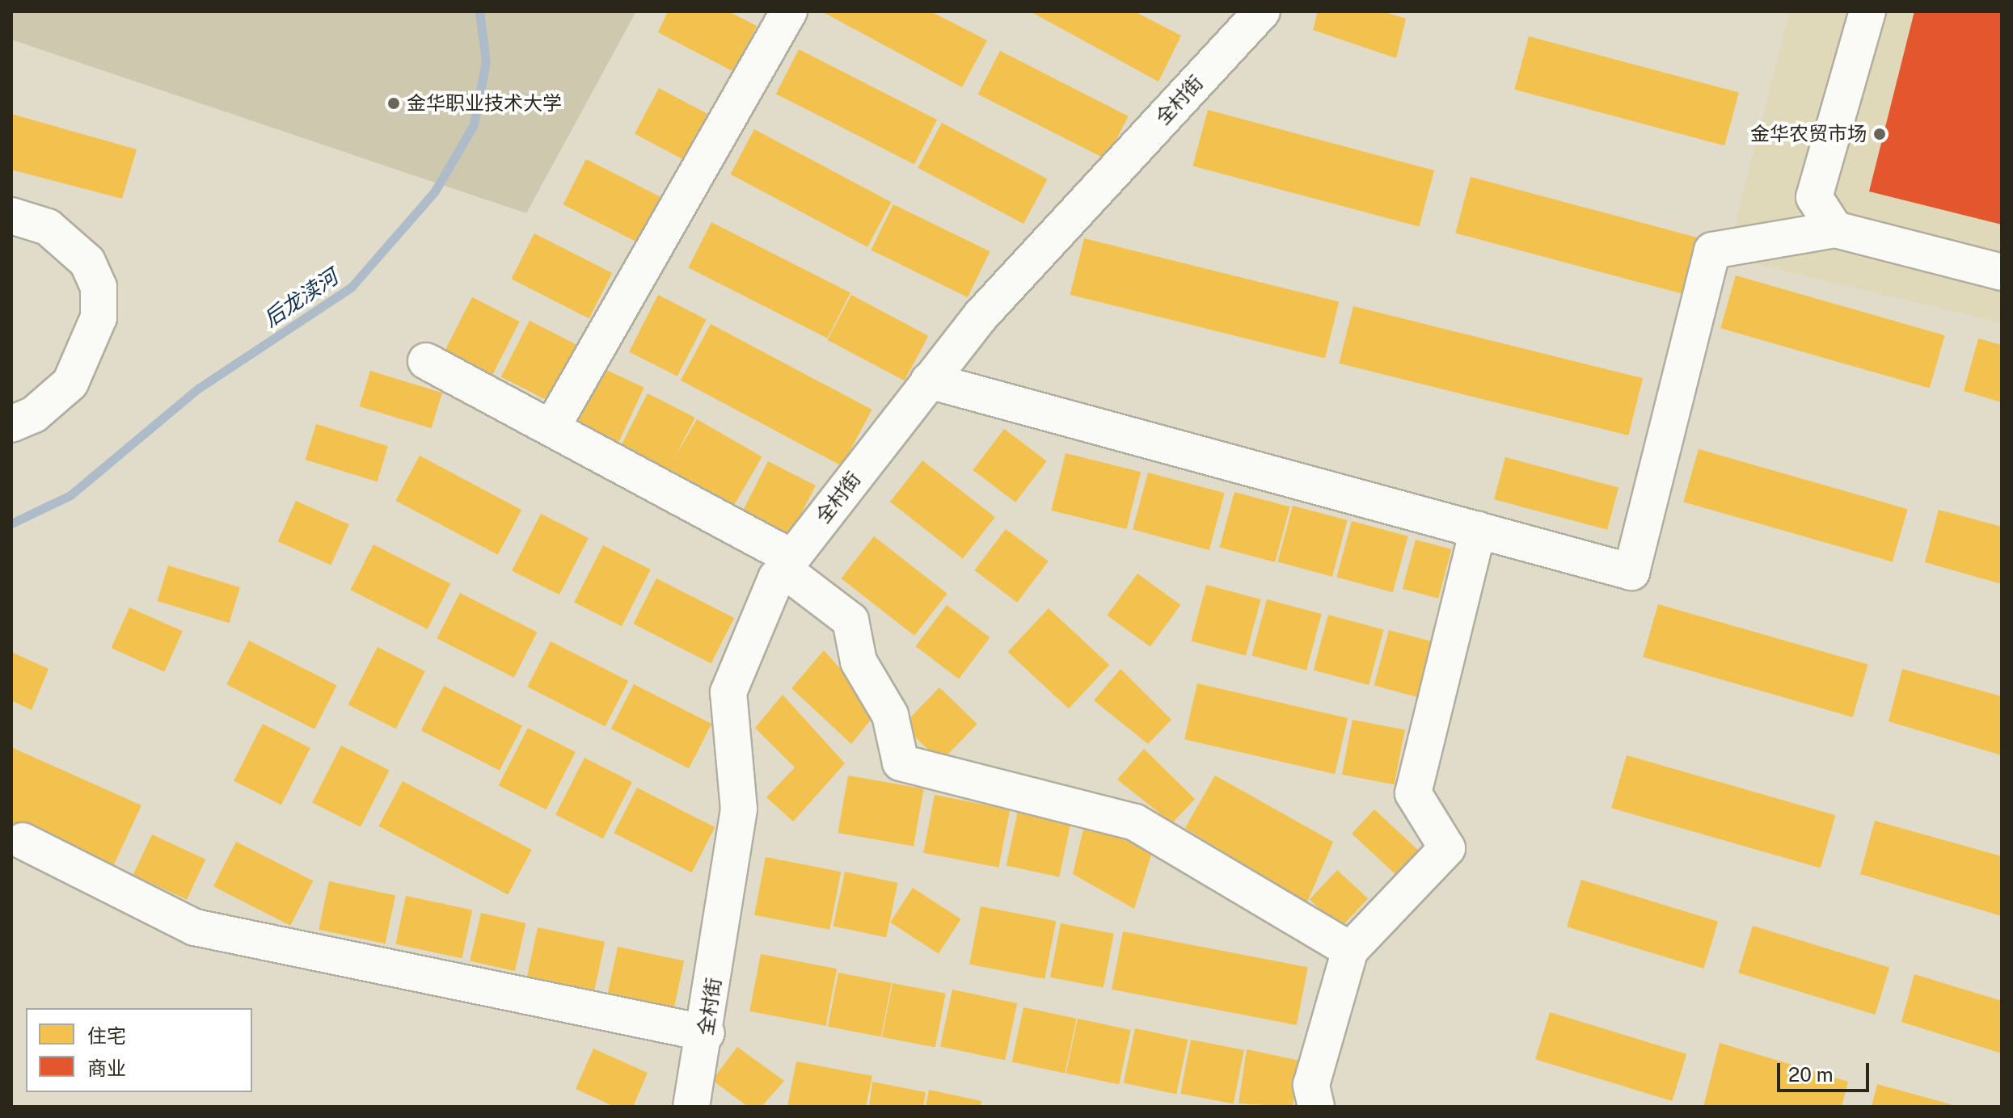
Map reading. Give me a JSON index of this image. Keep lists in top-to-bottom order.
{
  "streets": {
    "street": ["全村街"]
  },
  "water": ["后龙渎河"],
  "places": ["金华职业技术大学", "金华农贸市场"],
  "legend": ["住宅", "商业"],
  "scale_bar": "20 m"
}
